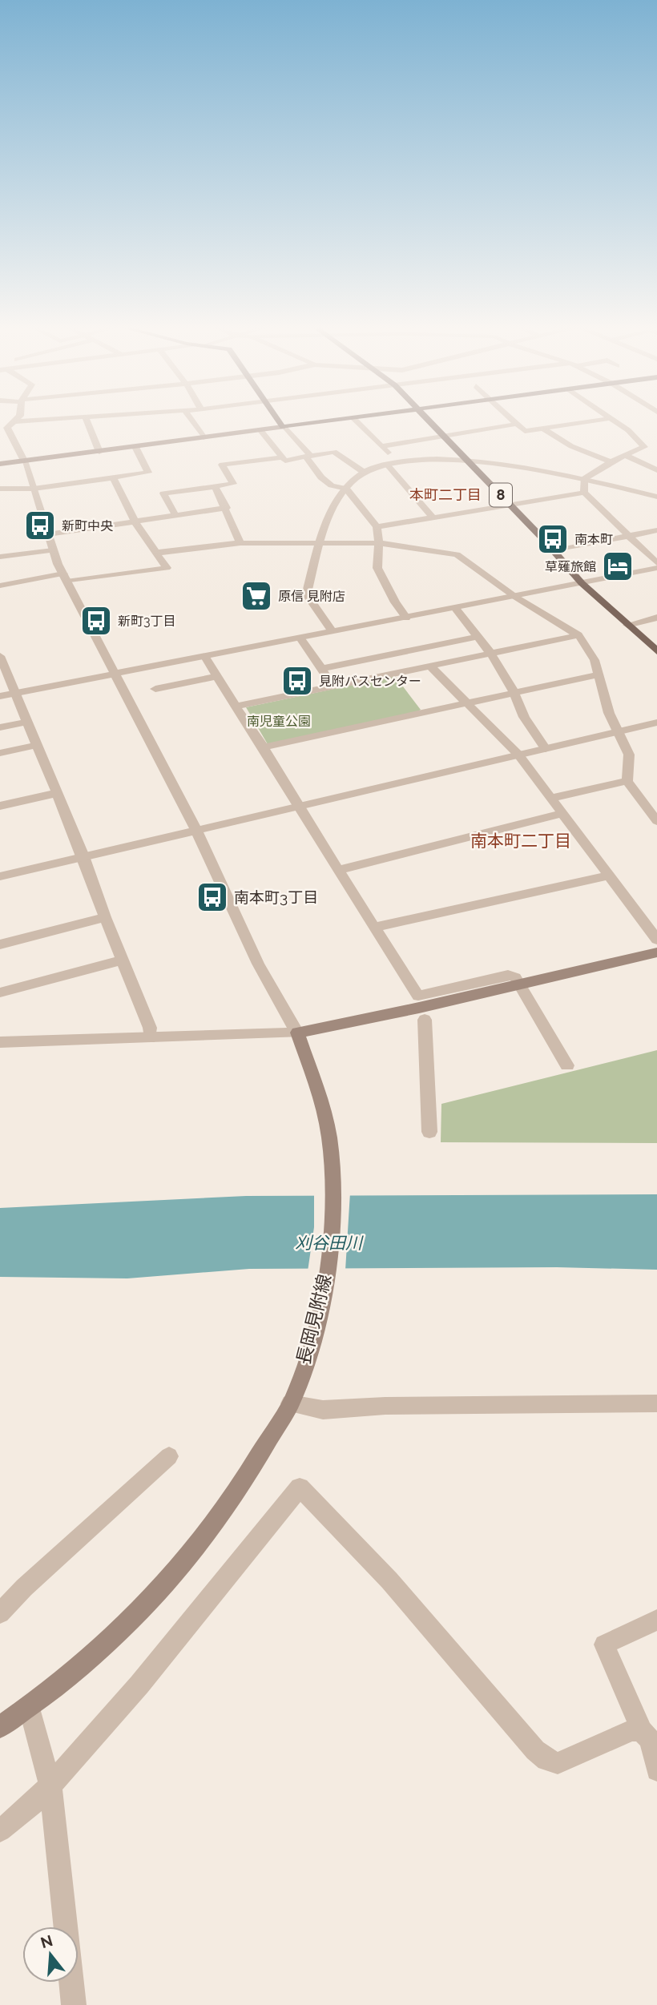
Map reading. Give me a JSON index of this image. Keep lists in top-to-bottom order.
{
  "streets": {
    "main road": ["8", "長岡見附線"]
  },
  "districts": ["本町二丁目", "南本町二丁目"],
  "water": ["刈谷田川"],
  "parks": ["南児童公園"],
  "places": {
    "bus stop": [
      "新町中央",
      "南本町",
      "新町3丁目",
      "見附バスセンター",
      "南本町3丁目"
    ],
    "hotel": ["草薙旅館"],
    "supermarket": ["原信 見附店"]
  },
  "north": "top"
}
